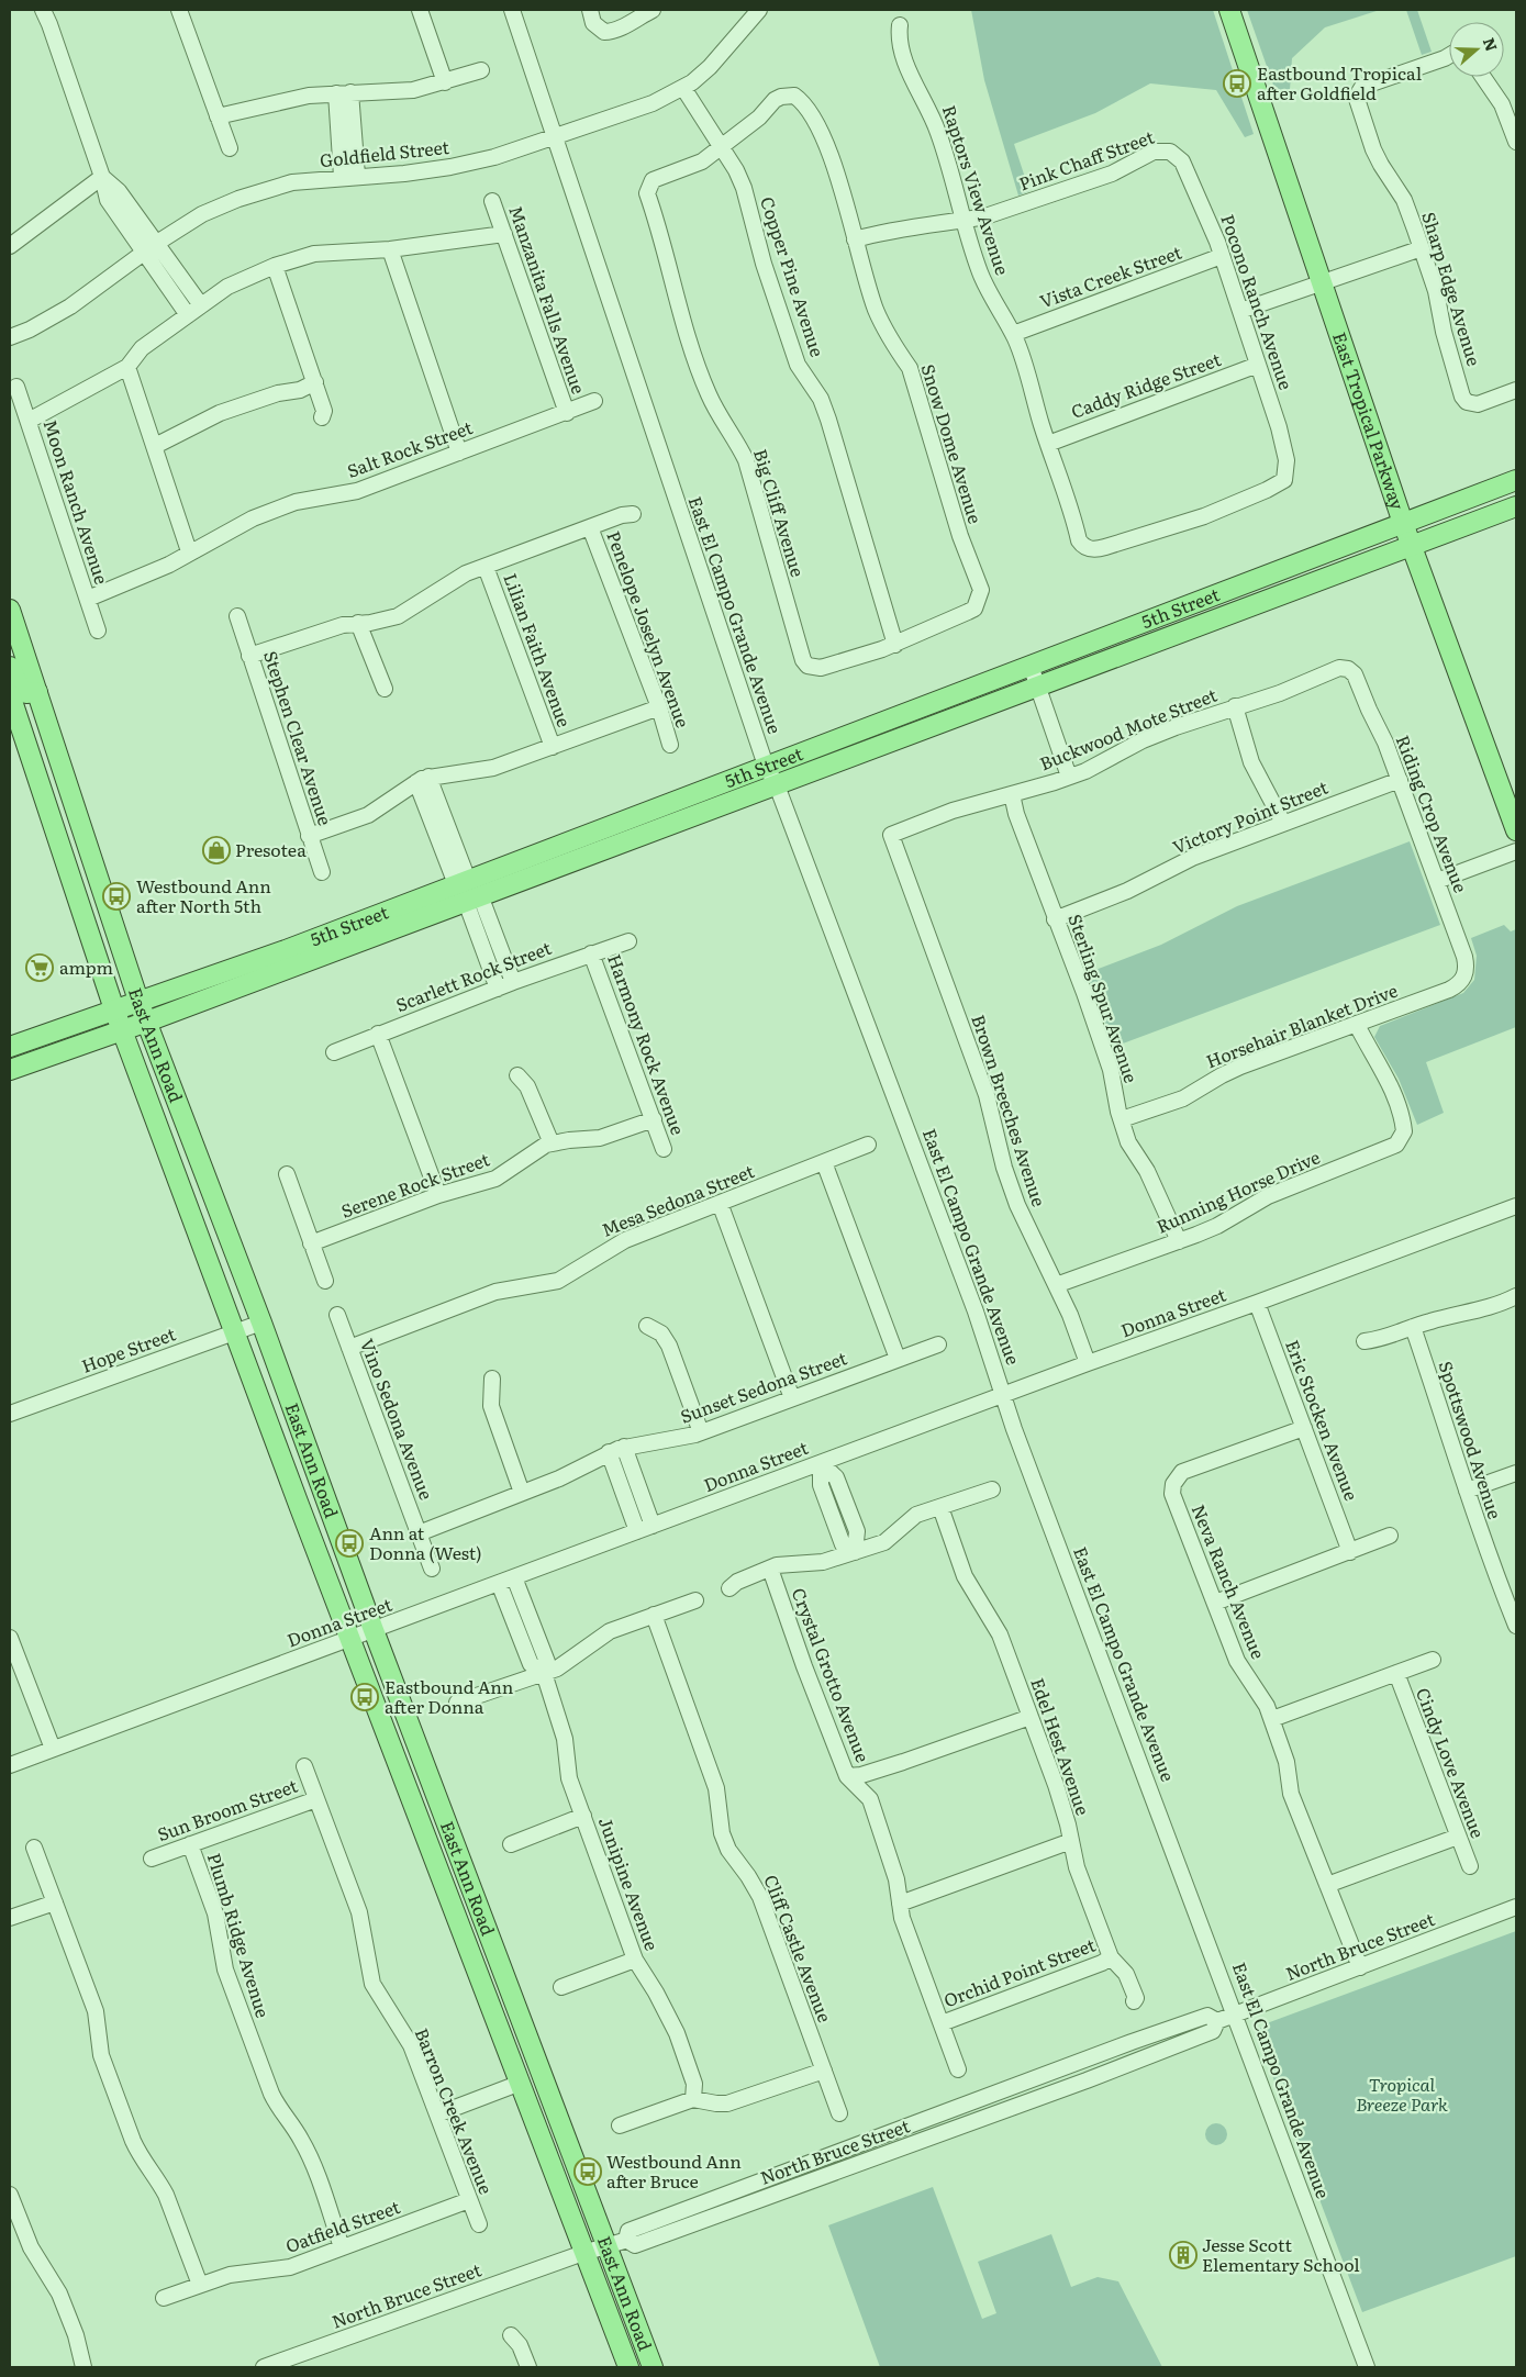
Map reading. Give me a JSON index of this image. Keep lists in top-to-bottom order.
{
  "streets": {
    "main road": ["East Tropical Parkway", "5th Street", "East Ann Road"],
    "street": [
      "Goldfield Street",
      "Pink Chaff Street",
      "Raptors View Avenue",
      "Copper Pine Avenue",
      "Vista Creek Street",
      "Sharp Edge Avenue",
      "Manzanita Falls Avenue",
      "Pocono Ranch Avenue",
      "Caddy Ridge Street",
      "Snow Dome Avenue",
      "Salt Rock Street",
      "Moon Ranch Avenue",
      "Big Cliff Avenue",
      "East El Campo Grande Avenue",
      "Penelope Joselyn Avenue",
      "Lilian Faith Avenue",
      "Buckwood Mote Street",
      "Stephen Clear Avenue",
      "Riding Crop Avenue",
      "Victory Point Street",
      "Scarlett Rock Street",
      "Sterling Spur Avenue",
      "Horsehair Blanket Drive",
      "Harmony Rock Avenue",
      "Brown Breeches Avenue",
      "Serene Rock Street",
      "Running Horse Drive",
      "Mesa Sedona Street",
      "Donna Street",
      "Hope Street",
      "Sunset Sedona Street",
      "Vino Sedona Avenue",
      "Eric Stocken Avenue",
      "Spottswood Avenue",
      "Neva Ranch Avenue",
      "Crystal Grotto Avenue",
      "Edel Hest Avenue",
      "Cindy Love Avenue",
      "Sun Broom Street",
      "Junipine Avenue",
      "Plumb Ridge Avenue",
      "North Bruce Street",
      "Cliff Castle Avenue",
      "Orchid Point Street",
      "Barron Creek Avenue",
      "Oatfield Street"
    ]
  },
  "crossings": [
    ["Goldfield Street", "Copper Pine Avenue"],
    ["Goldfield Street", "East El Campo Grande Avenue"],
    ["Pink Chaff Street", "Raptors View Avenue"],
    ["Pink Chaff Street", "Pocono Ranch Avenue"],
    ["Pink Chaff Street", "Snow Dome Avenue"],
    ["Raptors View Avenue", "Vista Creek Street"],
    ["Raptors View Avenue", "Pocono Ranch Avenue"],
    ["Raptors View Avenue", "Caddy Ridge Street"],
    ["Copper Pine Avenue", "Snow Dome Avenue"],
    ["Copper Pine Avenue", "Big Cliff Avenue"],
    ["Vista Creek Street", "Pocono Ranch Avenue"],
    ["Manzanita Falls Avenue", "Salt Rock Street"],
    ["Pocono Ranch Avenue", "Caddy Ridge Street"],
    ["East Tropical Parkway", "5th Street"],
    ["Snow Dome Avenue", "Big Cliff Avenue"],
    ["Salt Rock Street", "Moon Ranch Avenue"],
    ["5th Street", "East El Campo Grande Avenue"],
    ["5th Street", "East Ann Road"],
    ["East El Campo Grande Avenue", "Donna Street"],
    ["East El Campo Grande Avenue", "North Bruce Street"],
    ["Buckwood Mote Street", "Riding Crop Avenue"],
    ["Buckwood Mote Street", "Sterling Spur Avenue"],
    ["Buckwood Mote Street", "Brown Breeches Avenue"],
    ["Riding Crop Avenue", "Victory Point Street"],
    ["Riding Crop Avenue", "Horsehair Blanket Drive"],
    ["Victory Point Street", "Sterling Spur Avenue"],
    ["Scarlett Rock Street", "Harmony Rock Avenue"],
    ["Sterling Spur Avenue", "Horsehair Blanket Drive"],
    ["Sterling Spur Avenue", "Running Horse Drive"],
    ["Horsehair Blanket Drive", "Running Horse Drive"],
    ["East Ann Road", "Donna Street"],
    ["East Ann Road", "Hope Street"],
    ["East Ann Road", "North Bruce Street"],
    ["Harmony Rock Avenue", "Serene Rock Street"],
    ["Brown Breeches Avenue", "Running Horse Drive"],
    ["Brown Breeches Avenue", "Donna Street"],
    ["Mesa Sedona Street", "Vino Sedona Avenue"],
    ["Donna Street", "Eric Stocken Avenue"],
    ["Donna Street", "Junipine Avenue"],
    ["Sunset Sedona Street", "Vino Sedona Avenue"],
    ["Eric Stocken Avenue", "Neva Ranch Avenue"],
    ["Neva Ranch Avenue", "North Bruce Street"],
    ["Crystal Grotto Avenue", "Orchid Point Street"],
    ["Edel Hest Avenue", "Orchid Point Street"],
    ["Sun Broom Street", "Plumb Ridge Avenue"],
    ["Sun Broom Street", "Barron Creek Avenue"],
    ["Plumb Ridge Avenue", "Oatfield Street"],
    ["Barron Creek Avenue", "Oatfield Street"]
  ],
  "parks": ["Tropical Breeze Park"],
  "places": {
    "bus stop": [
      "Eastbound Tropical after Goldfield",
      "Westbound Ann after North 5th",
      "Ann at Donna (West)",
      "Eastbound Ann after Donna",
      "Westbound Ann after Bruce"
    ],
    "shop": ["Presotea"],
    "supermarket": ["ampm"],
    "building": ["Jesse Scott Elementary School"]
  },
  "north": "right"
}
